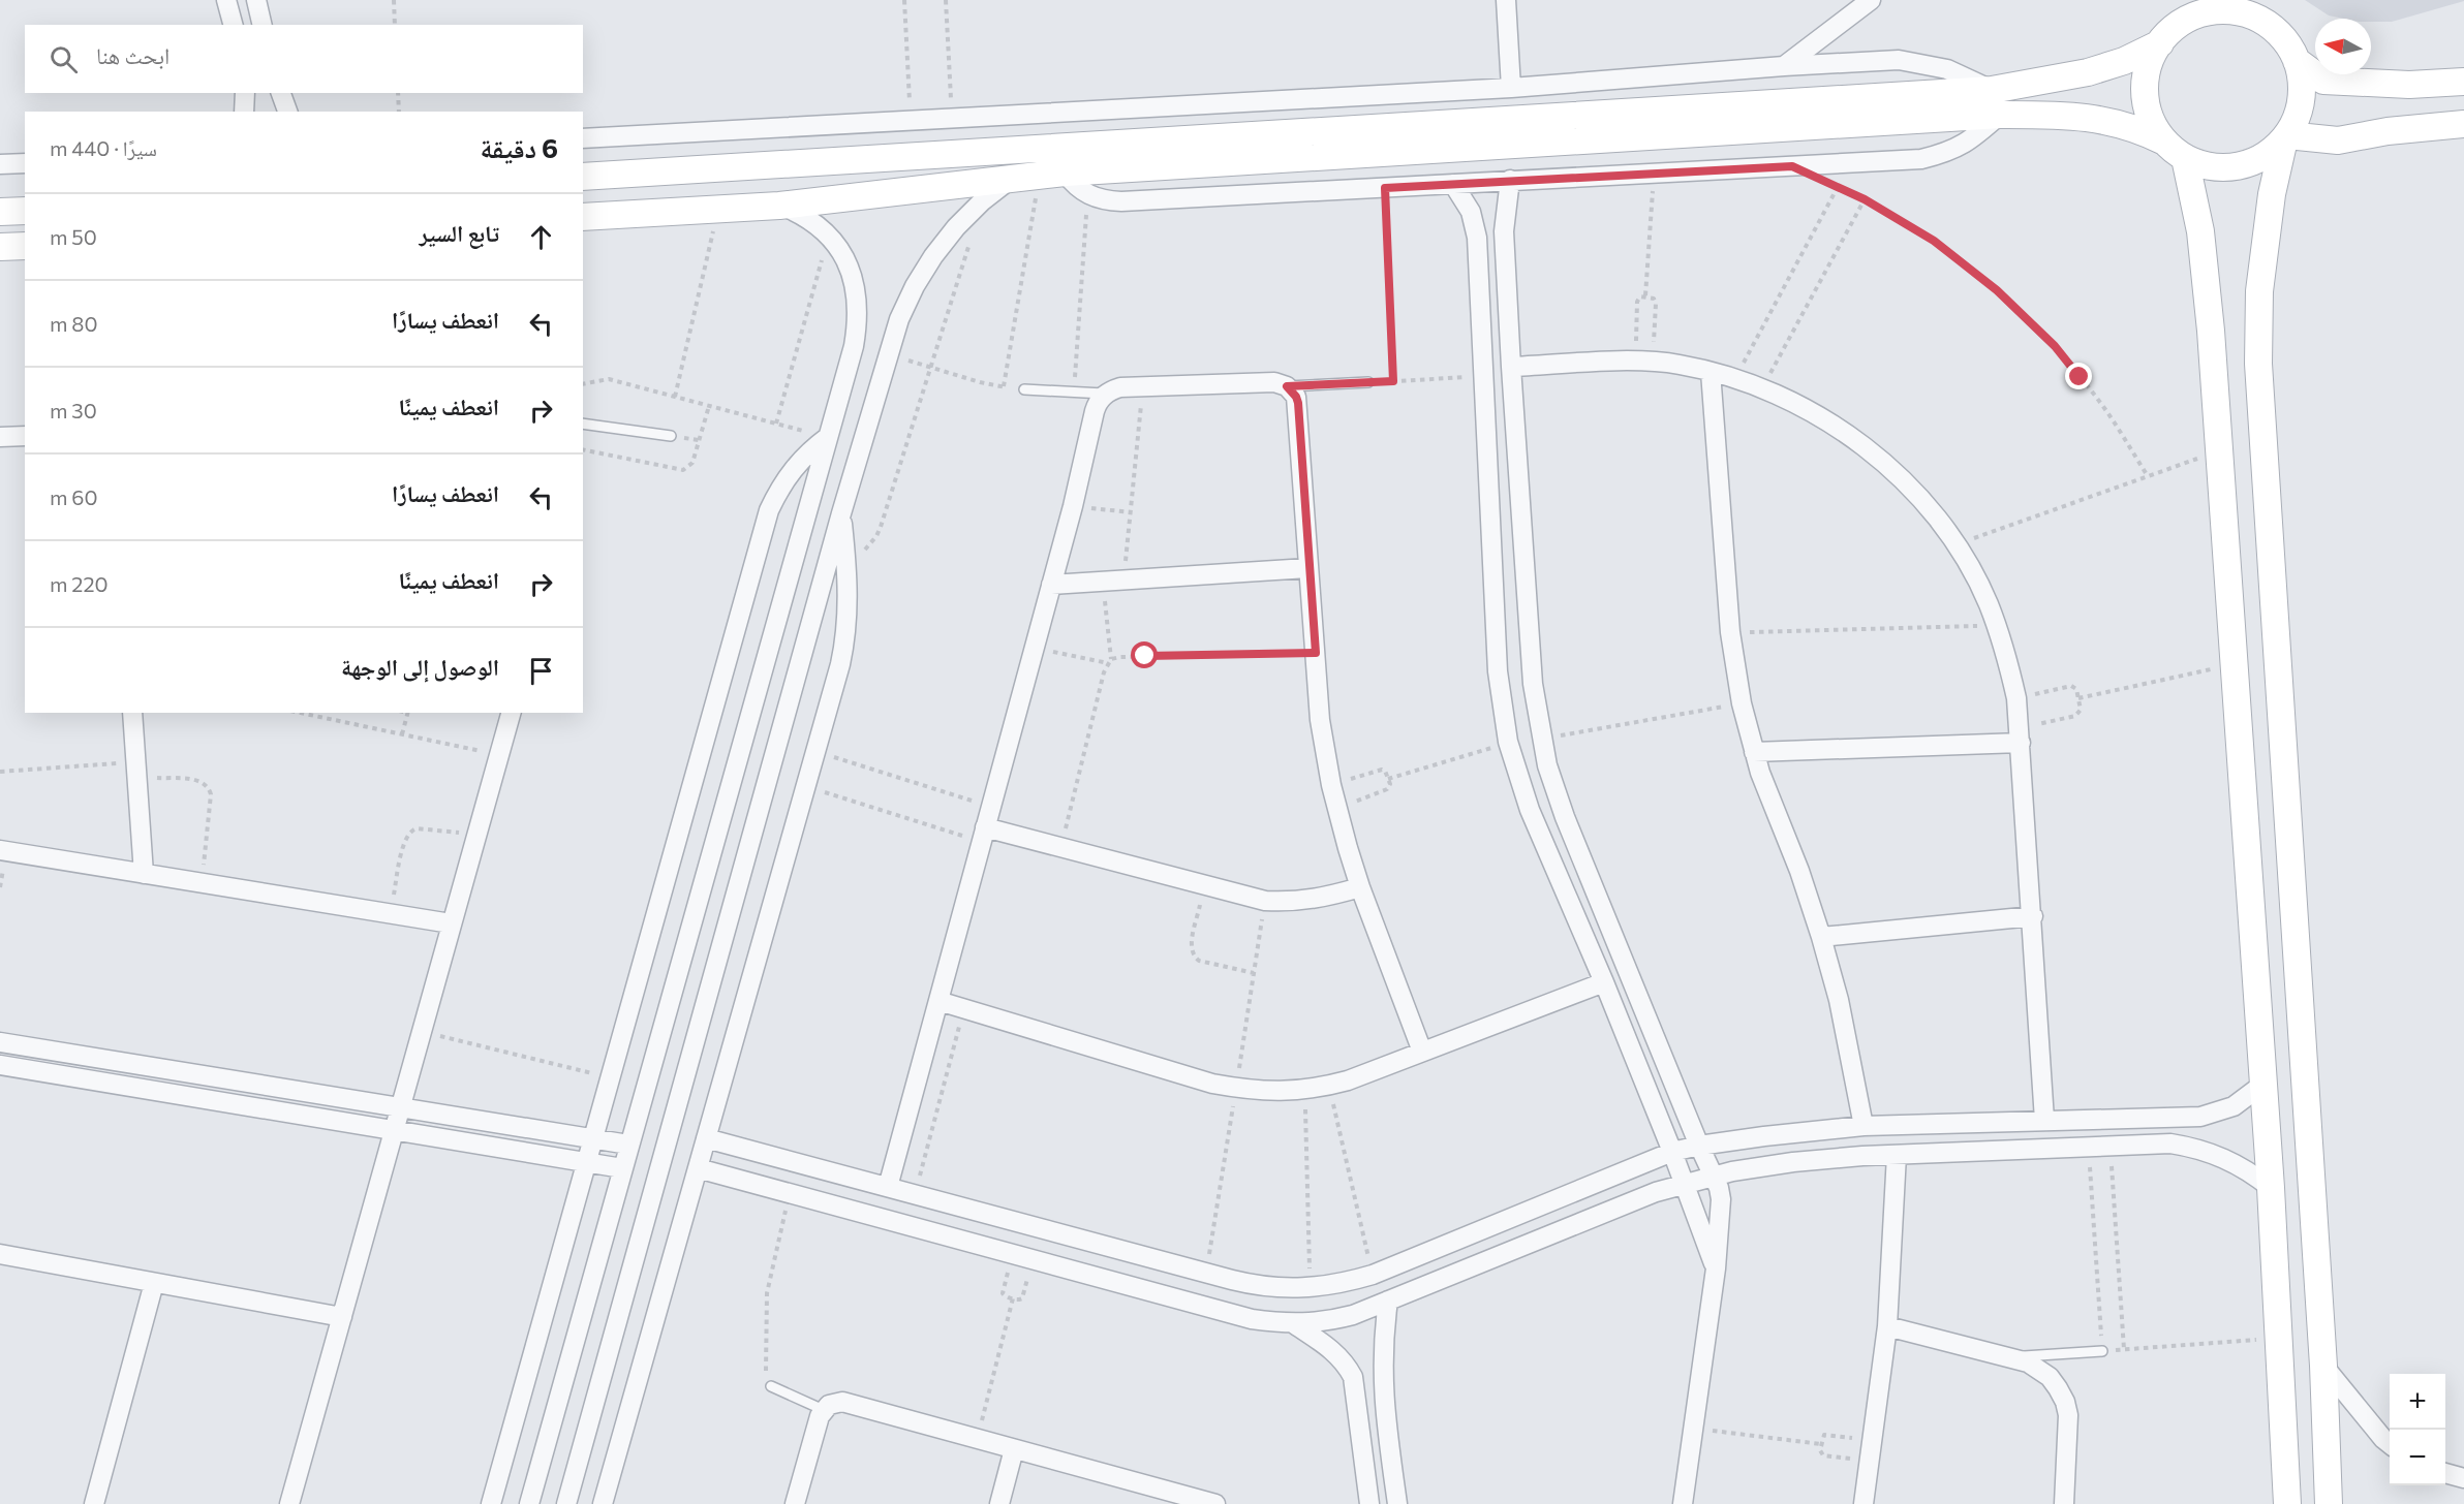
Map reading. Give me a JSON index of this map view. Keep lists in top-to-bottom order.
{
  "north": "left",
  "page": {
    "search": "ابحث هنا",
    "heading": ["6 دقيقة", "سيرًا · 440 m"],
    "list": [
      ["تابع السير", "50 m"],
      ["انعطف يسارًا", "80 m"],
      ["انعطف يمينًا", "30 m"],
      ["انعطف يسارًا", "60 m"],
      ["انعطف يمينًا", "220 m"],
      "الوصول إلى الوجهة"
    ],
    "map_buttons": ["+", "−"]
  }
}
